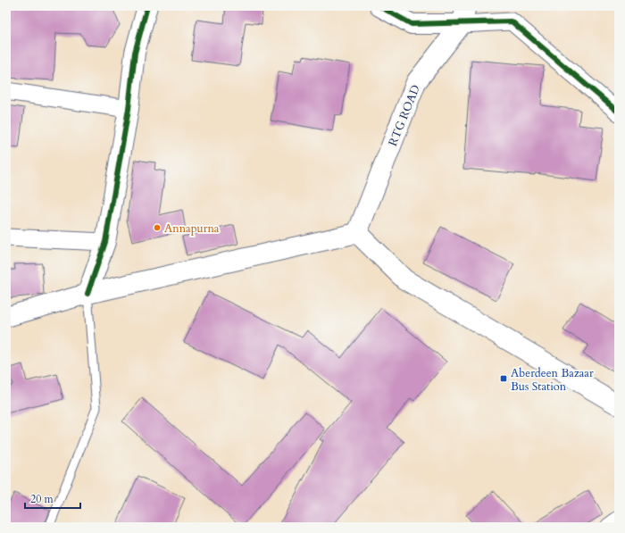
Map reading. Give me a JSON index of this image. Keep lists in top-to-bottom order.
{
  "streets": {
    "main road": ["RTG ROAD"]
  },
  "places": {
    "other": ["Annapurna"],
    "transit": ["Aberdeen Bazaar Bus Station"]
  },
  "scale_bar": "20 m"
}
